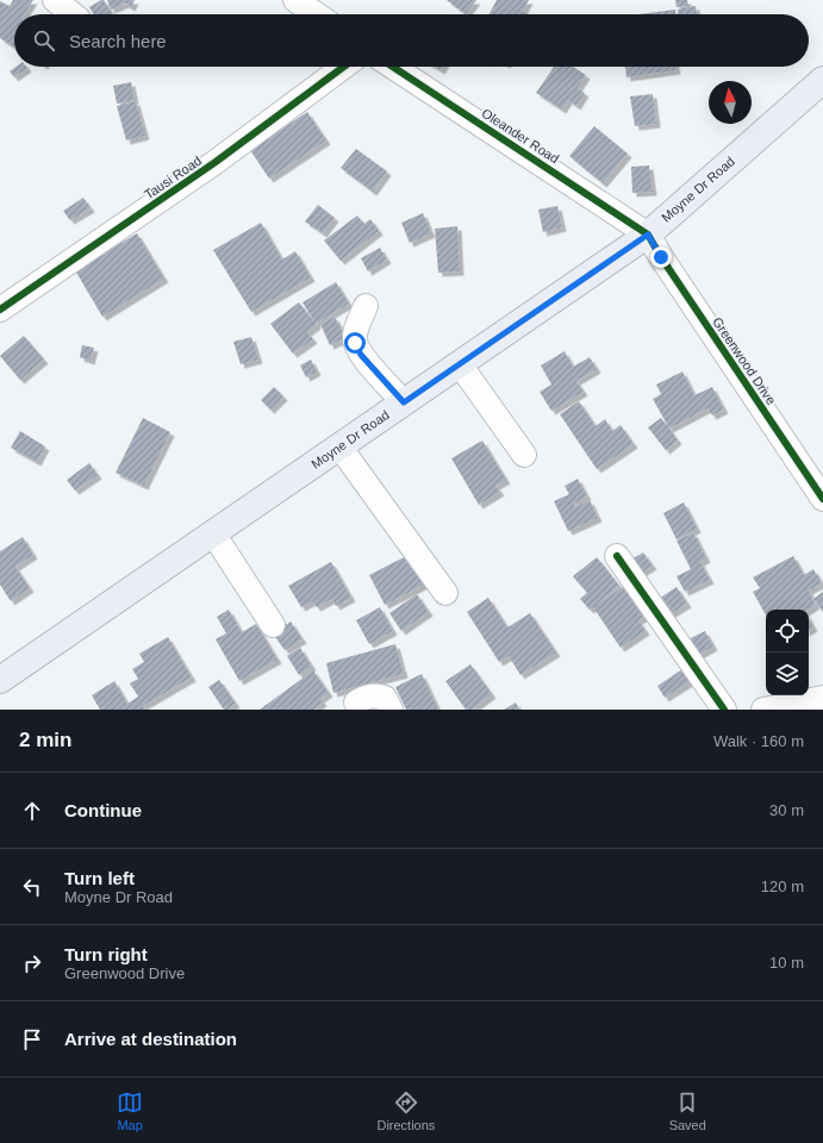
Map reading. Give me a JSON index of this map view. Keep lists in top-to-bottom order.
{
  "streets": {
    "main road": ["Moyne Dr Road"],
    "street": ["Oleander Road", "Tausi Road", "Greenwood Drive"]
  },
  "crossings": [
    ["Oleander Road", "Moyne Dr Road"],
    ["Oleander Road", "Greenwood Drive"],
    ["Moyne Dr Road", "Greenwood Drive"]
  ],
  "north": "top",
  "page": {
    "search": "Search here",
    "heading": ["2 min", "Walk · 160 m"],
    "list": [
      ["Continue", "30 m"],
      ["Turn left", "Moyne Dr Road", "120 m"],
      ["Turn right", "Greenwood Drive", "10 m"],
      "Arrive at destination"
    ],
    "nav": ["Map", "Directions", "Saved"]
  }
}
